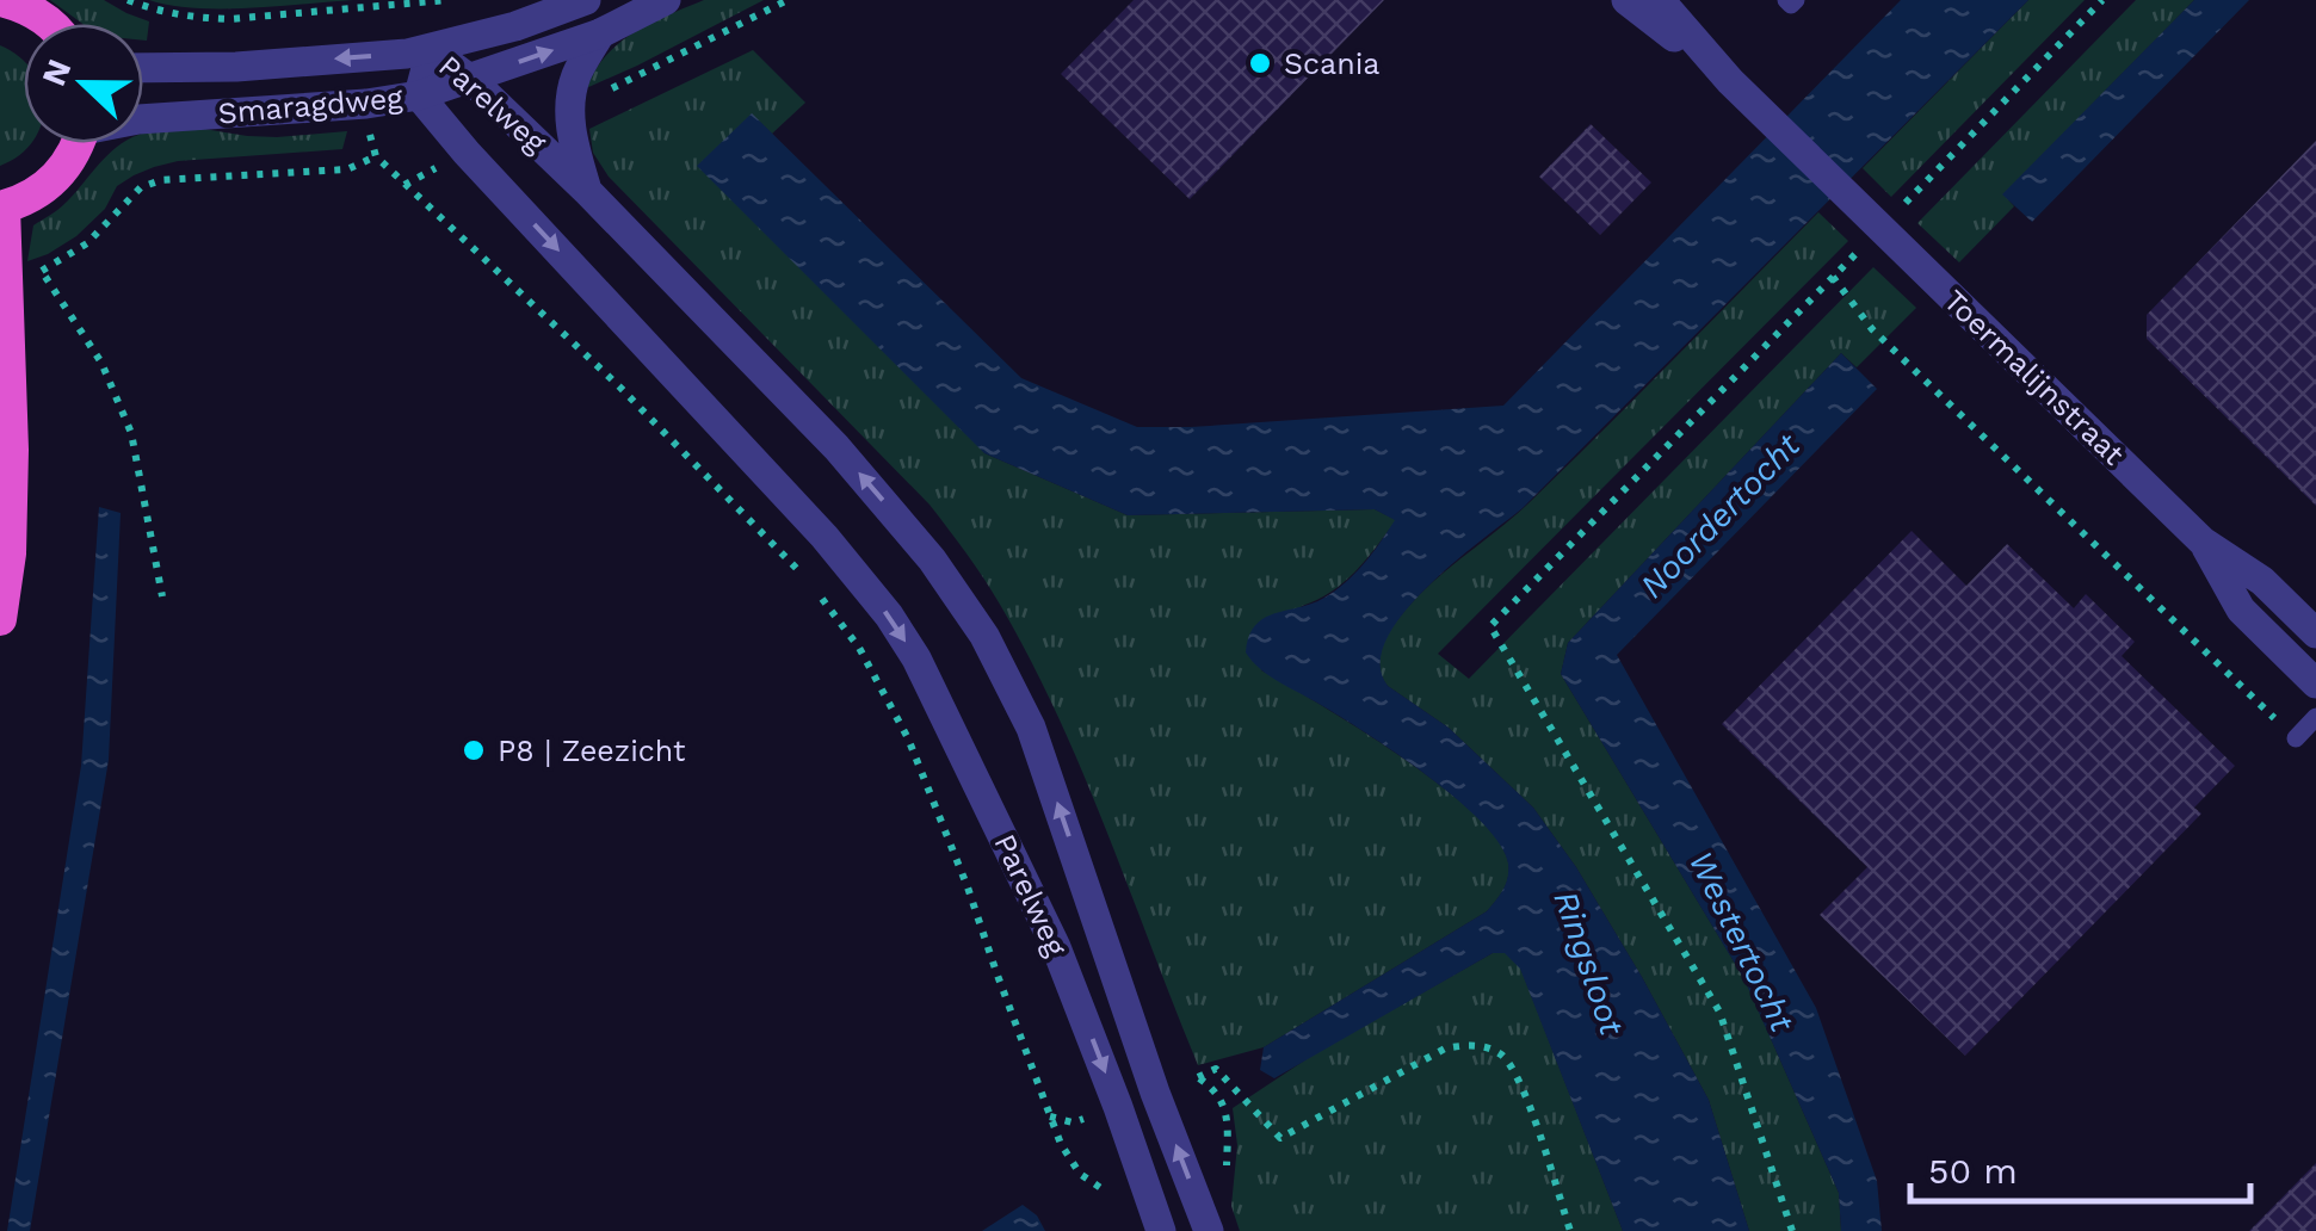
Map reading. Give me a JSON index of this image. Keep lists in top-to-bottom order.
{
  "streets": {
    "street": ["Parelweg", "Smaragdweg", "Toermalijnstraat"]
  },
  "crossings": [
    ["Parelweg", "Smaragdweg"]
  ],
  "water": ["Noordertocht", "Westertocht", "Ringsloot"],
  "places": ["Scania", "P8 | Zeezicht"],
  "scale_bar": "50 m",
  "north": "left"
}
